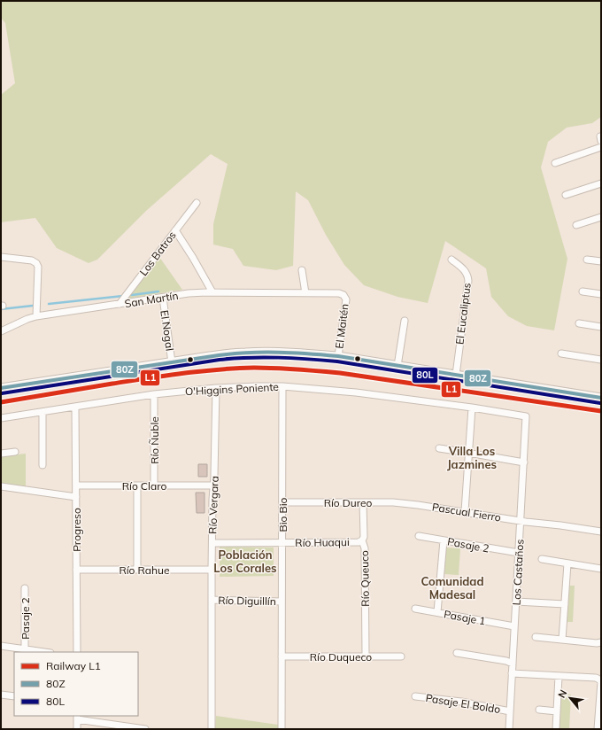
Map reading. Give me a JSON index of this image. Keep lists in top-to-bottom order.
{
  "streets": {
    "street": [
      "Los Batros",
      "San Martín",
      "El Eucaliptus",
      "El Maitén",
      "El Nogal",
      "O'Higgins Poniente",
      "Río Ñuble",
      "Río Claro",
      "Río Dureo",
      "Río Vergara",
      "Pascual Fierro",
      "Bio Bio",
      "Progreso",
      "Río Huaqui",
      "Pasaje 2",
      "Río Rahue",
      "Los Castaños",
      "Río Queuco",
      "Río Diguillín",
      "Pasaje 1",
      "Río Duqueco",
      "Pasaje El Boldo"
    ]
  },
  "crossings": [
    ["Los Batros", "San Martín"],
    ["San Martín", "El Maitén"],
    ["San Martín", "El Nogal"],
    ["O'Higgins Poniente", "Río Ñuble"],
    ["O'Higgins Poniente", "Río Vergara"],
    ["O'Higgins Poniente", "Bio Bio"],
    ["O'Higgins Poniente", "Progreso"],
    ["O'Higgins Poniente", "Los Castaños"],
    ["Río Ñuble", "Río Claro"],
    ["Río Claro", "Río Vergara"],
    ["Río Claro", "Progreso"],
    ["Río Dureo", "Pascual Fierro"],
    ["Río Dureo", "Bio Bio"],
    ["Río Dureo", "Río Queuco"],
    ["Río Vergara", "Río Huaqui"],
    ["Río Vergara", "Río Rahue"],
    ["Río Vergara", "Río Diguillín"],
    ["Pascual Fierro", "Los Castaños"],
    ["Bio Bio", "Río Huaqui"],
    ["Bio Bio", "Río Diguillín"],
    ["Bio Bio", "Río Duqueco"],
    ["Progreso", "Río Rahue"],
    ["Río Huaqui", "Río Queuco"],
    ["Pasaje 2", "Los Castaños"],
    ["Los Castaños", "Pasaje 1"],
    ["Los Castaños", "Pasaje El Boldo"],
    ["Río Queuco", "Río Duqueco"]
  ],
  "districts": ["Villa Los Jazmines", "Población Los Corales", "Comunidad Madesal"],
  "lines": ["transit line 80Z", "transit line 80L", "rail line L1"],
  "legend": ["Railway L1", "80Z", "80L"],
  "north": "top left"
}
